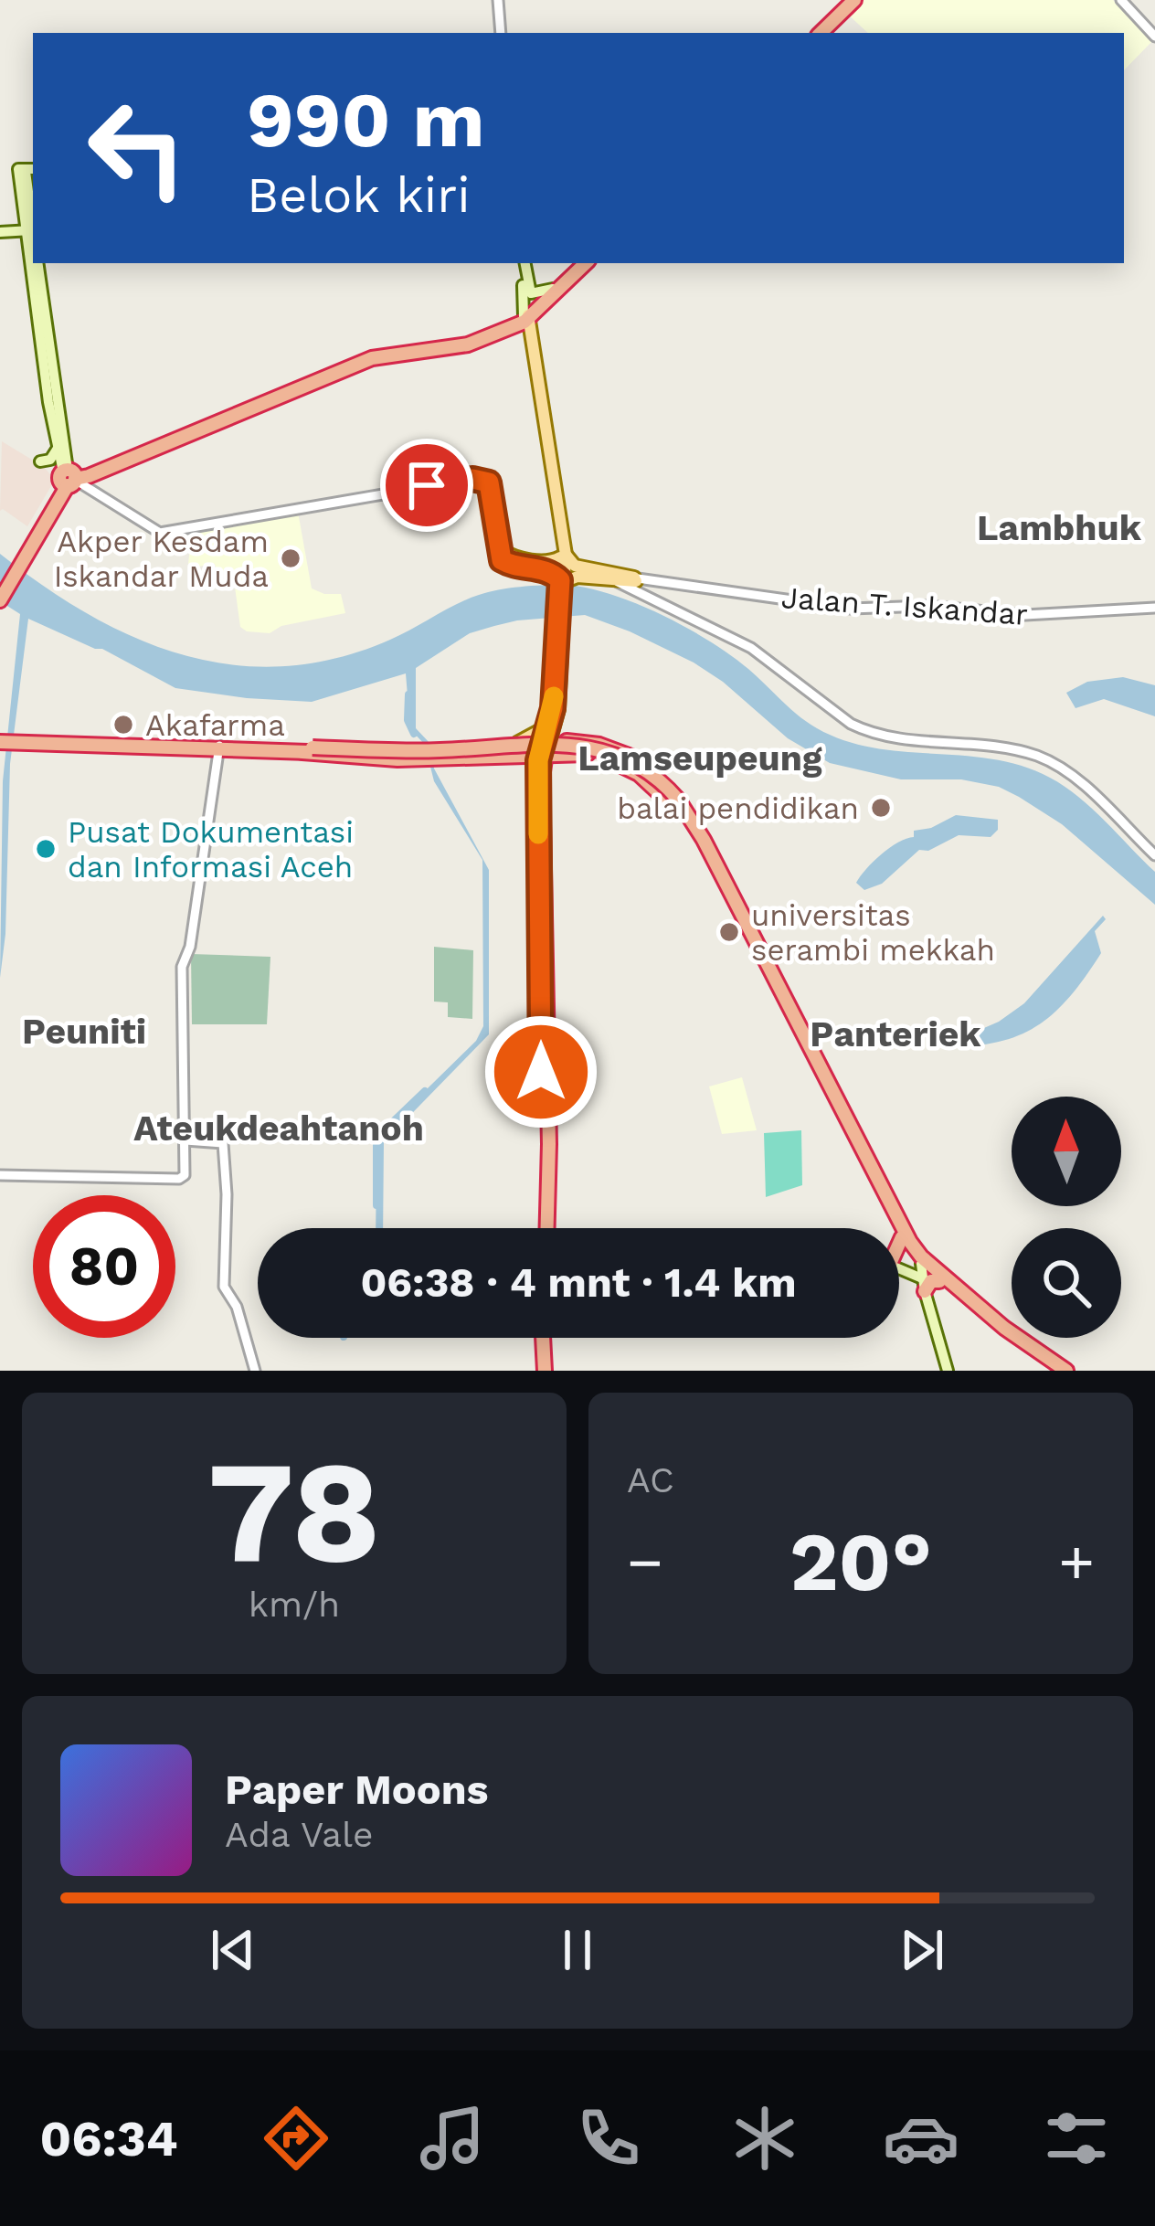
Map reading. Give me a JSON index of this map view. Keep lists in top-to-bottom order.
{
  "streets": {
    "street": ["Jalan T. Iskandar"]
  },
  "districts": [
    "Lambhuk",
    "Lamseupeung",
    "Peuniti",
    "Panteriek",
    "Ateukdeahtanoh"
  ],
  "places": [
    "Akper Kesdam Iskandar Muda",
    "Akafarma",
    "balai pendidikan",
    "Pusat Dokumentasi dan Informasi Aceh",
    "universitas serambi mekkah"
  ],
  "north": "top",
  "page": {
    "turn": ["990 m", "Belok kiri"],
    "limit": "80",
    "trip": "06:38 · 4 mnt · 1.4 km",
    "tile": [
      ["78", "km/h"],
      "AC"
    ],
    "heat": ["−", "20°", "+"],
    "song": ["Paper Moons", "Ada Vale"],
    "tabs": "06:34"
  }
}
